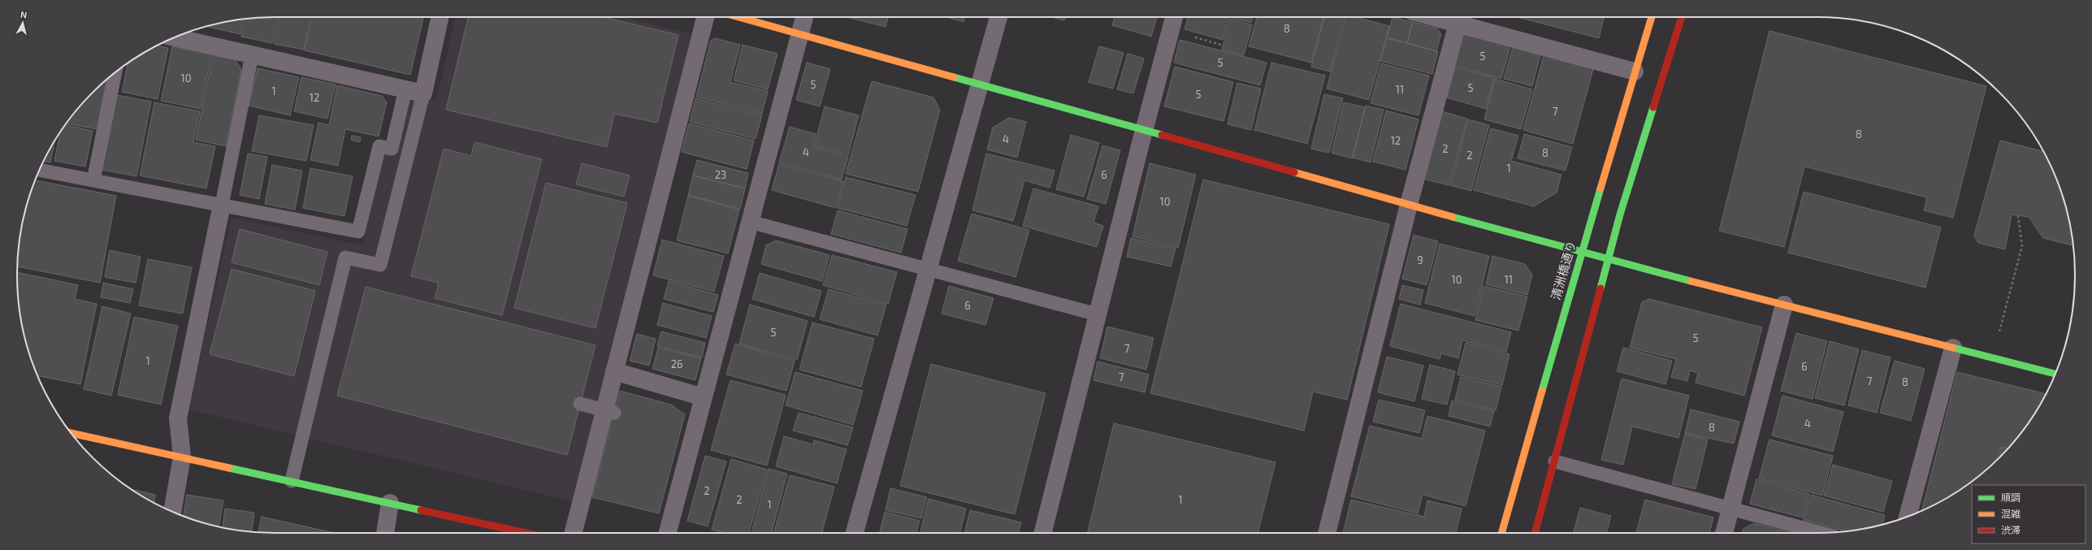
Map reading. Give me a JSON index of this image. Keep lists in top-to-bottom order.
{
  "streets": {
    "street": ["清洲橋通り"]
  },
  "house_numbers": [
    "8",
    "5",
    "5",
    "10",
    "5",
    "5",
    "11",
    "1",
    "5",
    "12",
    "7",
    "8",
    "4",
    "12",
    "2",
    "4",
    "8",
    "2",
    "1",
    "23",
    "6",
    "10",
    "9",
    "10",
    "11",
    "6",
    "5",
    "5",
    "7",
    "1",
    "26",
    "6",
    "7",
    "7",
    "8",
    "4",
    "8",
    "2",
    "2",
    "1",
    "1"
  ],
  "legend": ["順調", "混雑", "渋滞"],
  "north": "top"
}
